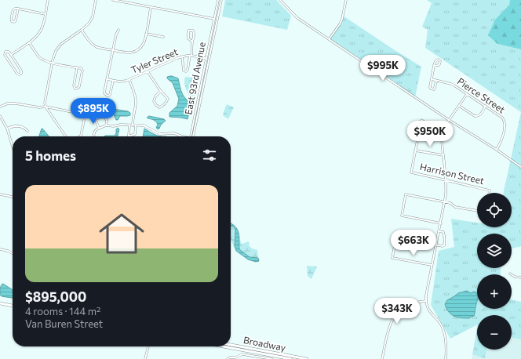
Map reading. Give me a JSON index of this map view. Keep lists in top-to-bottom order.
{
  "streets": {
    "main road": ["Broadway"],
    "street": [
      "Tyler Street",
      "East 93rd Avenue",
      "Pierce Street",
      "Harrison Street"
    ]
  },
  "crossings": [
    ["Tyler Street", "East 93rd Avenue"]
  ],
  "page": {
    "price": [
      "$995K",
      "$895K",
      "$950K",
      "$663K",
      "$343K"
    ],
    "heading": "5 homes",
    "list": [
      {
        "name": "$895,000",
        "note": "4 rooms · 144 m² · Van Buren Street"
      }
    ],
    "map_buttons": ["+", "−"]
  }
}
